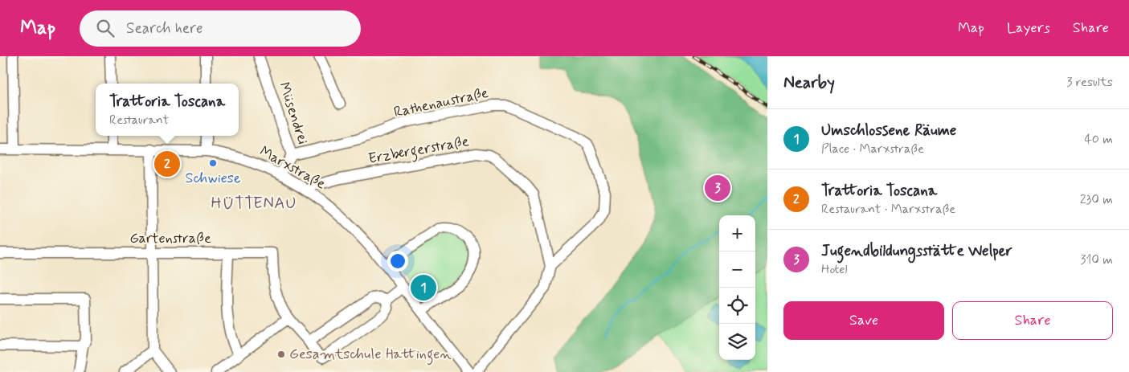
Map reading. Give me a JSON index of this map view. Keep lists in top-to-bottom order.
{
  "streets": {
    "street": [
      "Rathenaustraße",
      "Müsendrei",
      "Erzbergerstraße",
      "Marxstraße",
      "Gartenstraße"
    ]
  },
  "crossings": [
    ["Rathenaustraße", "Müsendrei"],
    ["Rathenaustraße", "Erzbergerstraße"],
    ["Müsendrei", "Marxstraße"],
    ["Erzbergerstraße", "Marxstraße"]
  ],
  "districts": ["HÜTTENAU"],
  "places": ["Schwiese", "Gesamtschule Hattingen"],
  "page": {
    "header": "Map",
    "search": "Search here",
    "nav": ["Map", "Layers", "Share"],
    "heading": ["Nearby", "3 results"],
    "popup": ["Trattoria Toscana", "Restaurant"],
    "list": [
      {
        "mark": "1",
        "name": "Umschlossene Räume",
        "note": "Place · Marxstraße",
        "value": "40 m"
      },
      {
        "mark": "2",
        "name": "Trattoria Toscana",
        "note": "Restaurant · Marxstraße",
        "value": "230 m"
      },
      {
        "mark": "3",
        "name": "Jugendbildungsstätte Welper",
        "note": "Hotel",
        "value": "310 m"
      }
    ],
    "pins": ["2", "3", "1"],
    "map_buttons": ["+", "−"],
    "buttons": ["Save", "Share"]
  }
}
